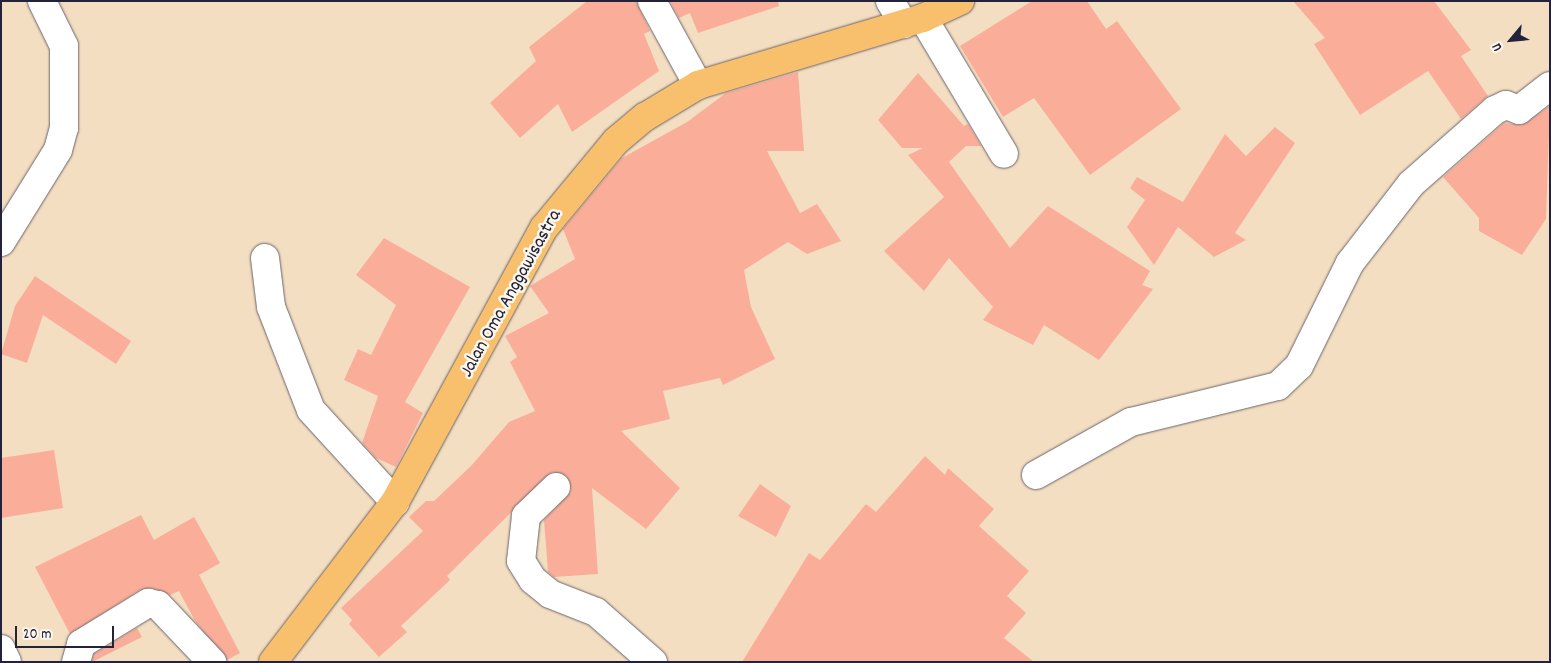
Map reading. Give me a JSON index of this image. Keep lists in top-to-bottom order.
{
  "streets": {
    "main road": ["Jalan Oma Anggawisastra"]
  },
  "scale_bar": "20 m",
  "north": "bottom left"
}
